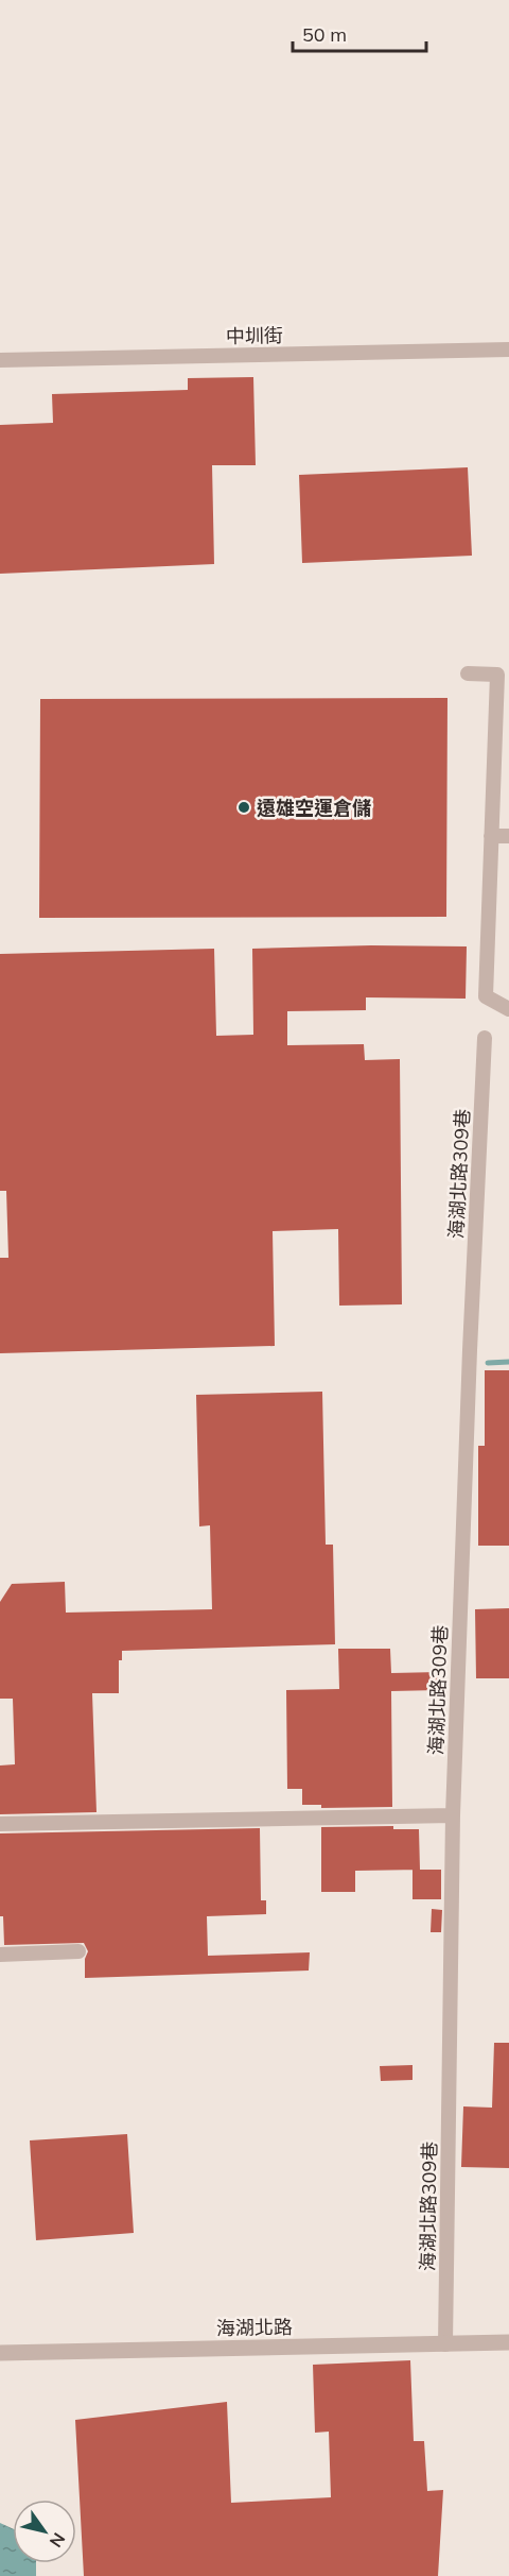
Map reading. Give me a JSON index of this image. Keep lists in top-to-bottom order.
{
  "streets": {
    "street": ["中圳街", "海湖北路309巷", "海湖北路"]
  },
  "crossings": [
    ["海湖北路309巷", "海湖北路"]
  ],
  "places": ["遠雄空運倉儲"],
  "scale_bar": "50 m",
  "north": "bottom right"
}
